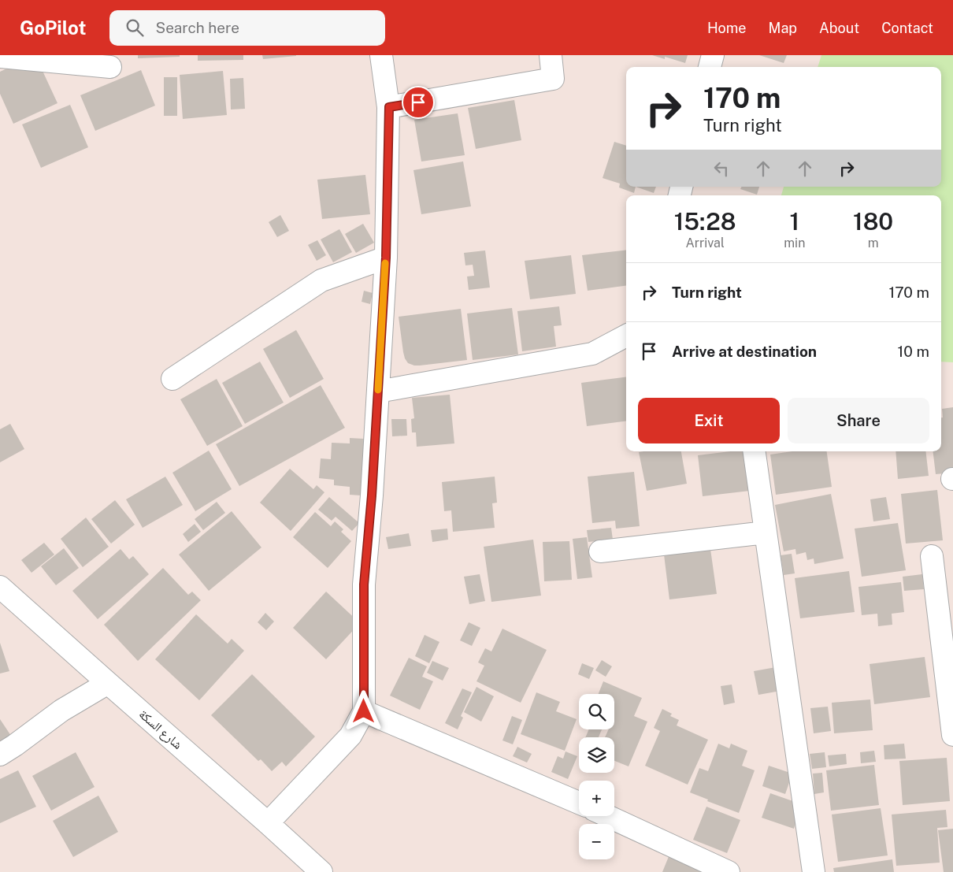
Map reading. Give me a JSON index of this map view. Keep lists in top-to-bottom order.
{
  "streets": {
    "street": ["شارع السكة"]
  },
  "page": {
    "header": "GoPilot",
    "search": "Search here",
    "nav": [
      "Home",
      "Map",
      "About",
      "Contact"
    ],
    "turn": ["170 m", "Turn right"],
    "eta": [
      "15:28",
      "Arrival",
      "1",
      "min",
      "180",
      "m"
    ],
    "list": [
      {
        "name": "Turn right",
        "value": "170 m"
      },
      {
        "name": "Arrive at destination",
        "value": "10 m"
      }
    ],
    "buttons": ["Exit", "Share"],
    "map_buttons": ["+", "−"]
  }
}
